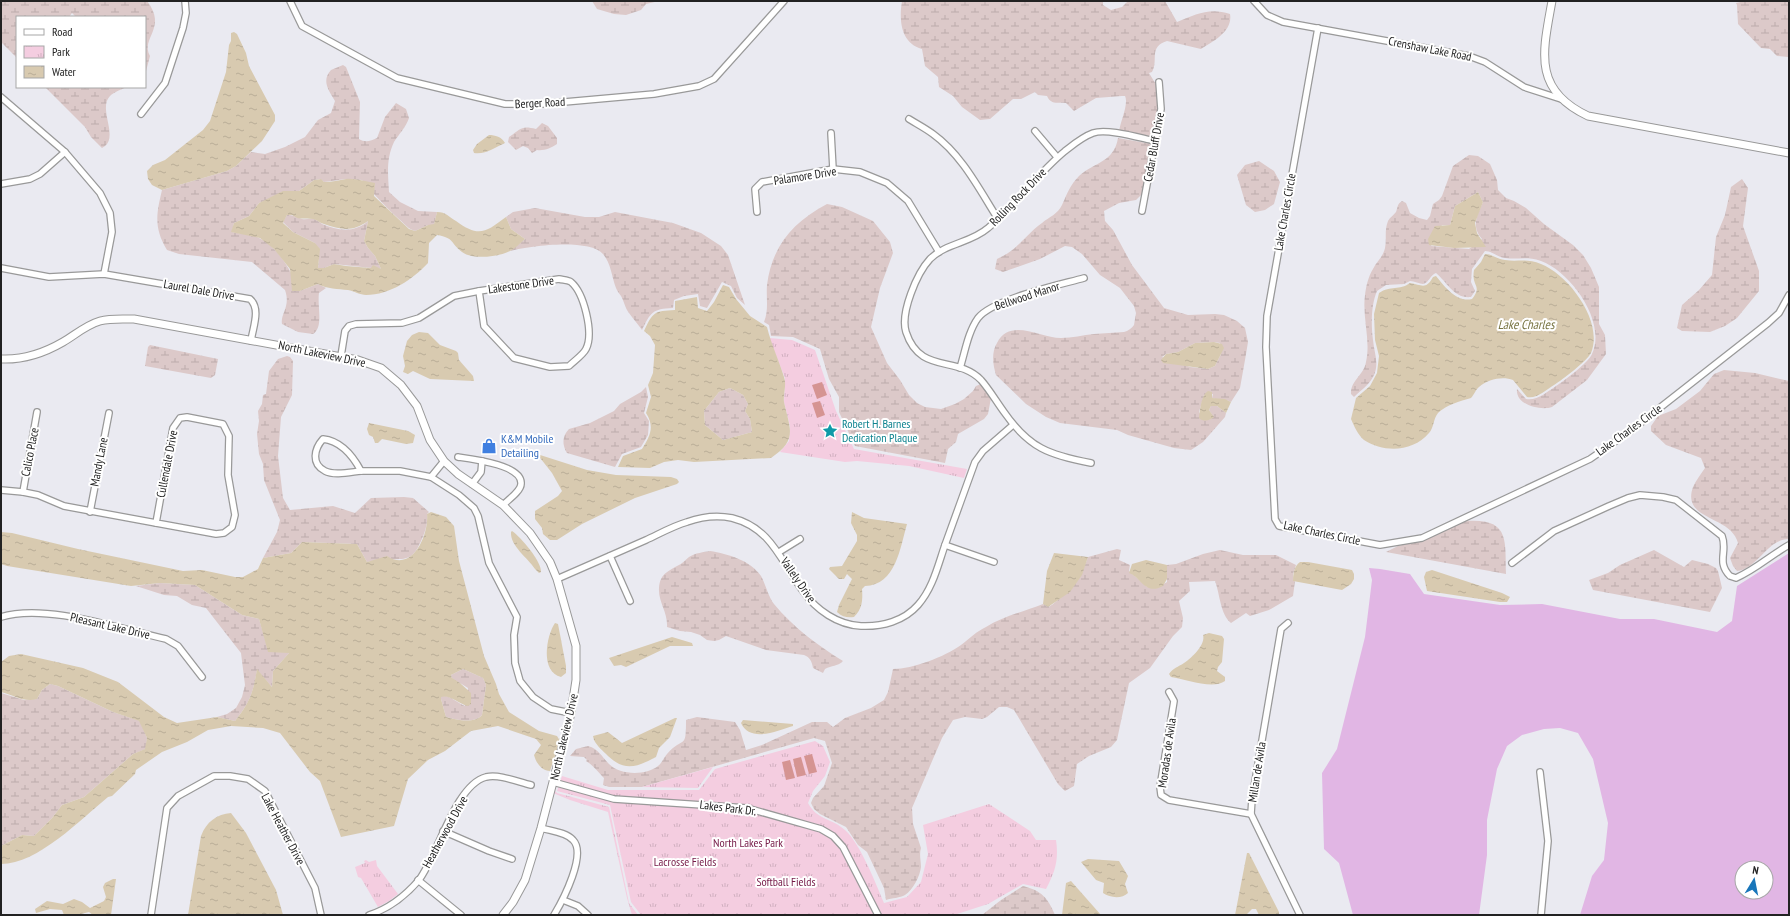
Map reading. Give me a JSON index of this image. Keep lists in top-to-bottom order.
{
  "streets": {
    "street": [
      "Crenshaw Lake Road",
      "Berger Road",
      "Cedar Bluff Drive",
      "Palamore Drive",
      "Rolling Rock Drive",
      "Lake Charles Circle",
      "Lakestone Drive",
      "Laurel Dale Drive",
      "Bellwood Manor",
      "North Lakeview Drive",
      "Calico Place",
      "Mandy Lane",
      "Cullendale Drive",
      "Vallely Drive",
      "Pleasant Lake Drive",
      "Moradas de Avila",
      "Millan de Avila",
      "Lakes Park Dr.",
      "Lake Heather Drive",
      "Heatherwood Drive"
    ]
  },
  "crossings": [
    ["Crenshaw Lake Road", "Lake Charles Circle"],
    ["Cedar Bluff Drive", "Rolling Rock Drive"],
    ["Palamore Drive", "Rolling Rock Drive"],
    ["Rolling Rock Drive", "Bellwood Manor"],
    ["Rolling Rock Drive", "Vallely Drive"],
    ["Lakestone Drive", "North Lakeview Drive"],
    ["Laurel Dale Drive", "North Lakeview Drive"],
    ["North Lakeview Drive", "Vallely Drive"],
    ["North Lakeview Drive", "Lakes Park Dr."],
    ["Calico Place", "Cullendale Drive"],
    ["Mandy Lane", "Cullendale Drive"],
    ["Moradas de Avila", "Millan de Avila"]
  ],
  "water": ["Lake Charles"],
  "parks": ["North Lakes Park", "Lacrosse Fields", "Softball Fields"],
  "places": {
    "place": ["Robert H. Barnes Dedication Plaque"],
    "shop": ["K&M Mobile Detailing"]
  },
  "legend": ["Road", "Park", "Water"],
  "north": "top"
}
